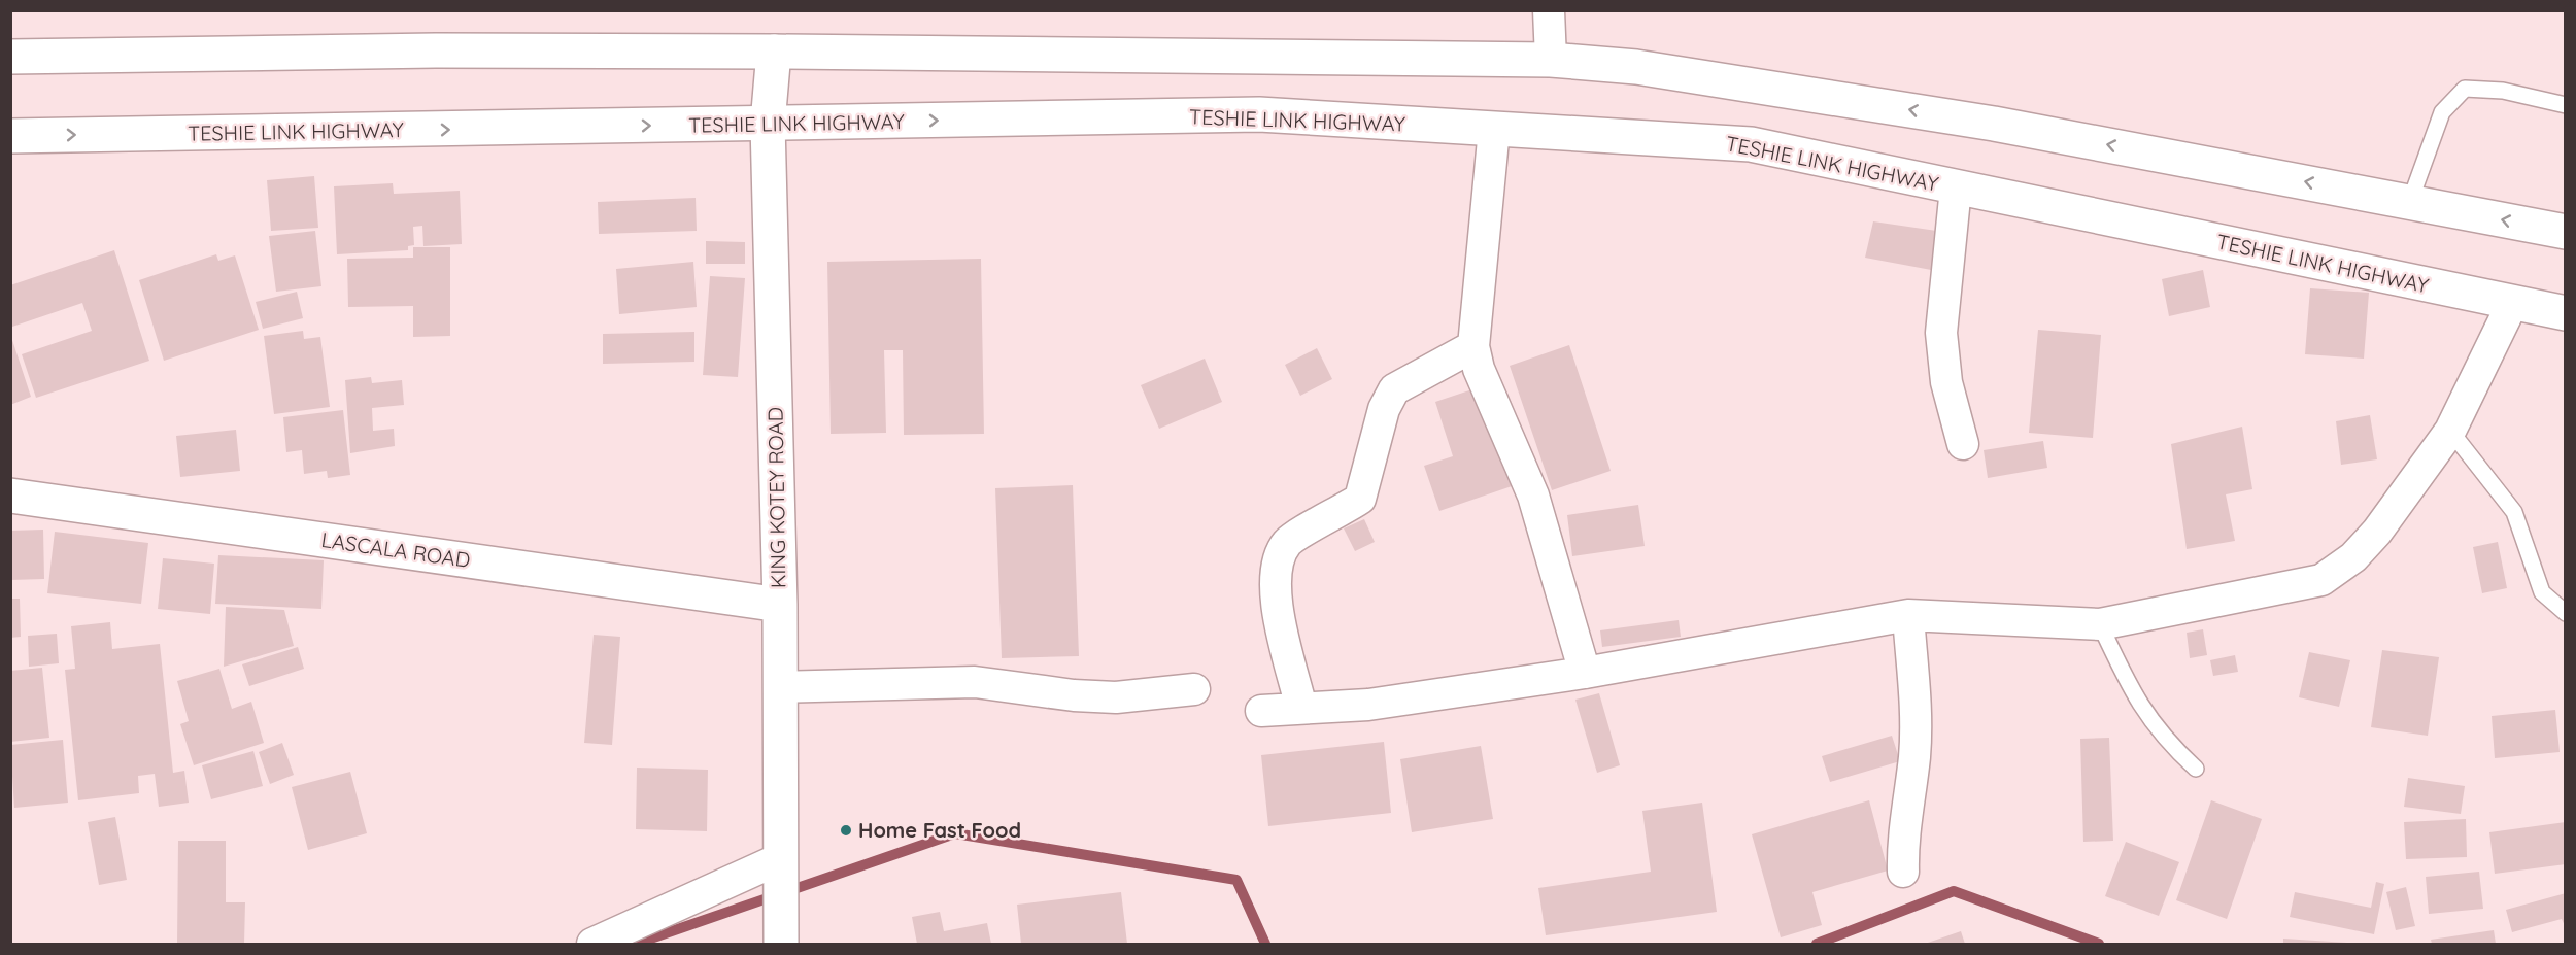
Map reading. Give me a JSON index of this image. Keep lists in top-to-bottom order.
{
  "streets": {
    "main road": ["TESHIE LINK HIGHWAY", "KING KOTEY ROAD", "LASCALA ROAD"]
  },
  "crossings": [
    ["TESHIE LINK HIGHWAY", "KING KOTEY ROAD"],
    ["KING KOTEY ROAD", "LASCALA ROAD"]
  ],
  "places": ["Home Fast Food"]
}
